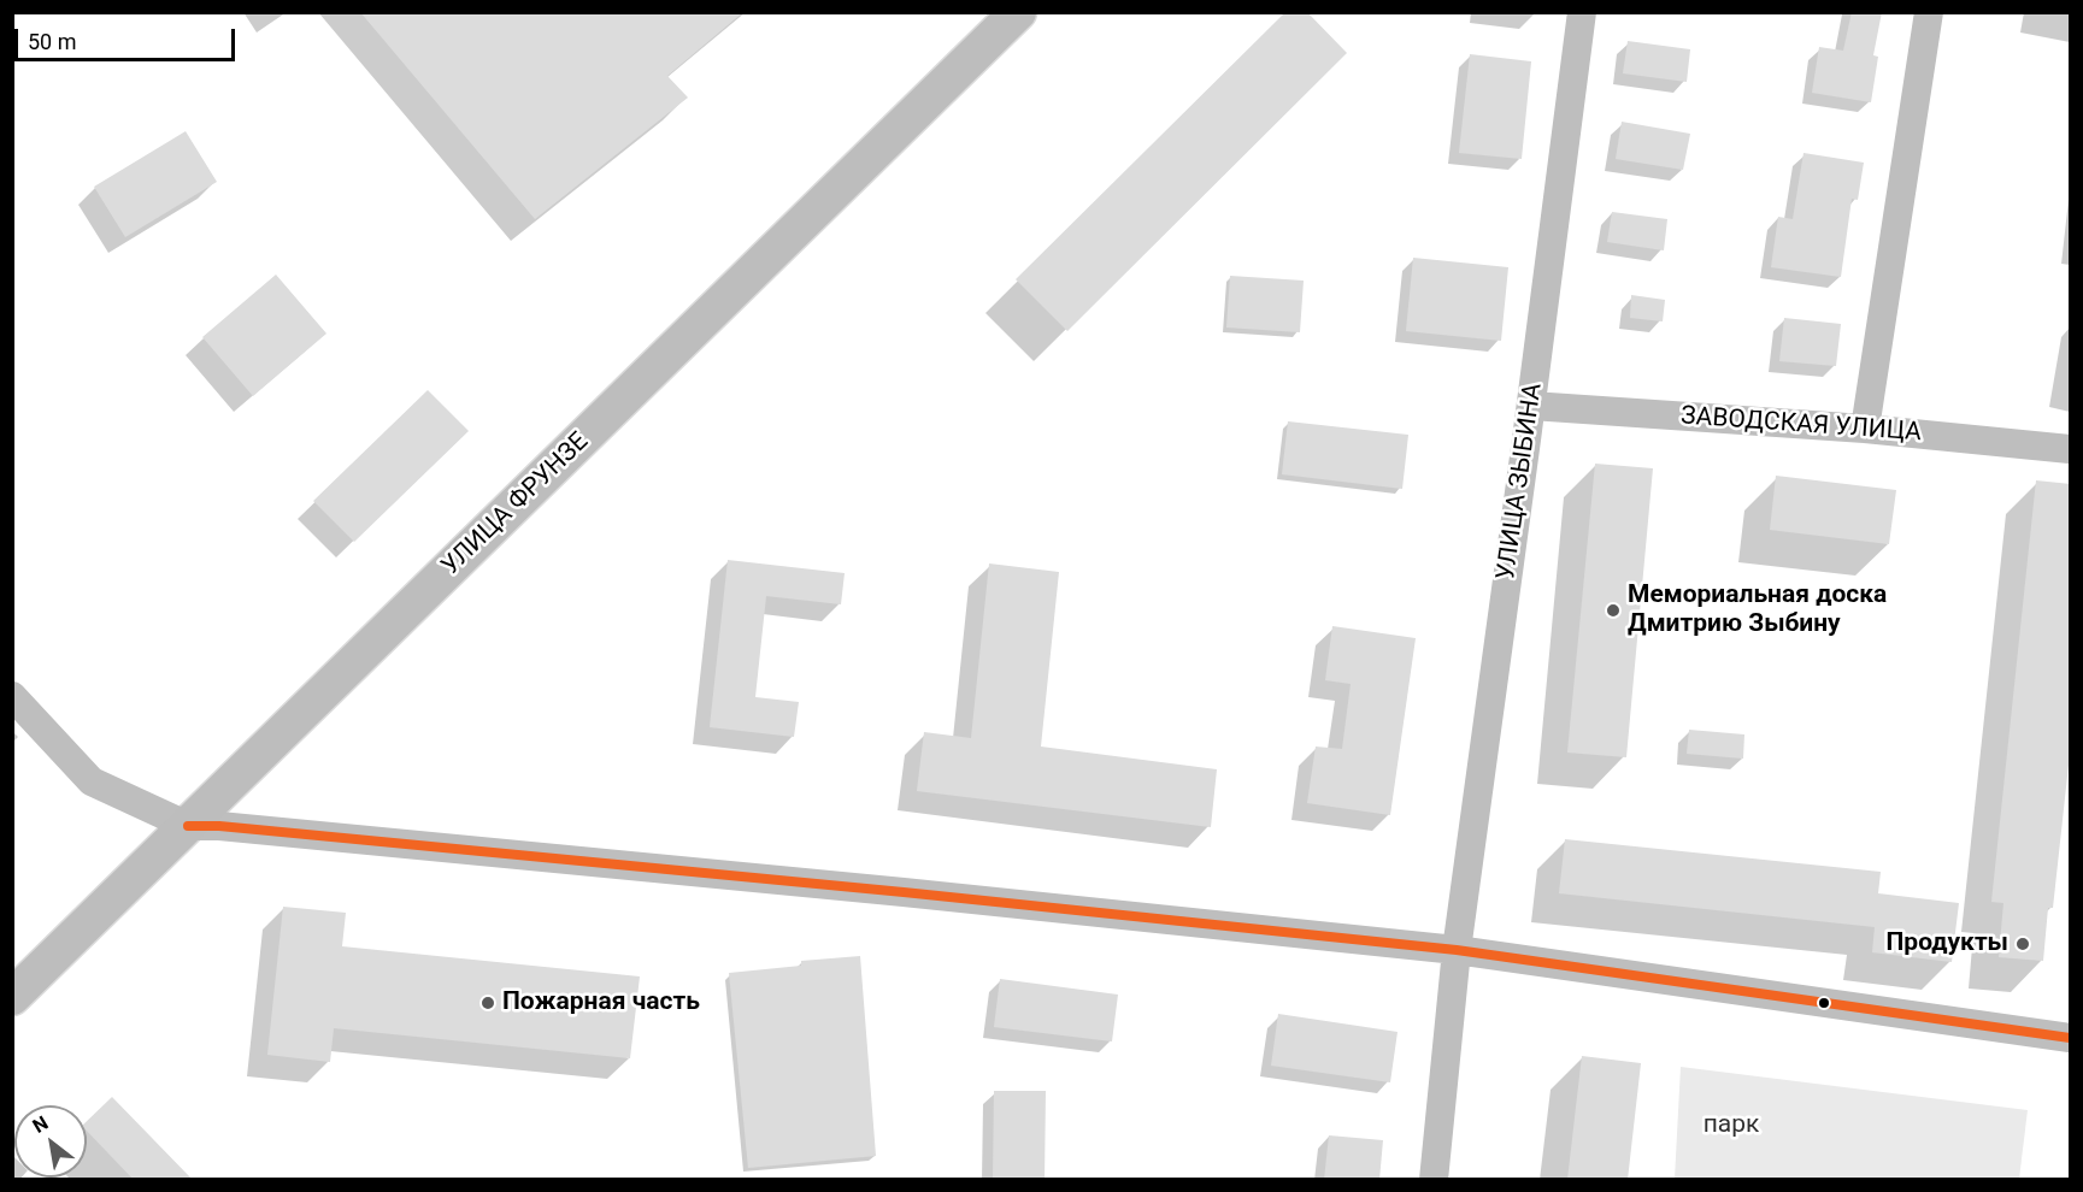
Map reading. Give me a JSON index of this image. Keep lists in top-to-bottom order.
{
  "streets": {
    "main road": ["УЛИЦА ФРУНЗЕ"],
    "street": ["ЗАВОДСКАЯ УЛИЦА", "УЛИЦА ЗЫБИНА"]
  },
  "crossings": [
    ["ЗАВОДСКАЯ УЛИЦА", "УЛИЦА ЗЫБИНА"]
  ],
  "parks": ["парк"],
  "places": ["Мемориальная доска Дмитрию Зыбину", "Продукты", "Пожарная часть"],
  "scale_bar": "50 m",
  "north": "top left"
}
